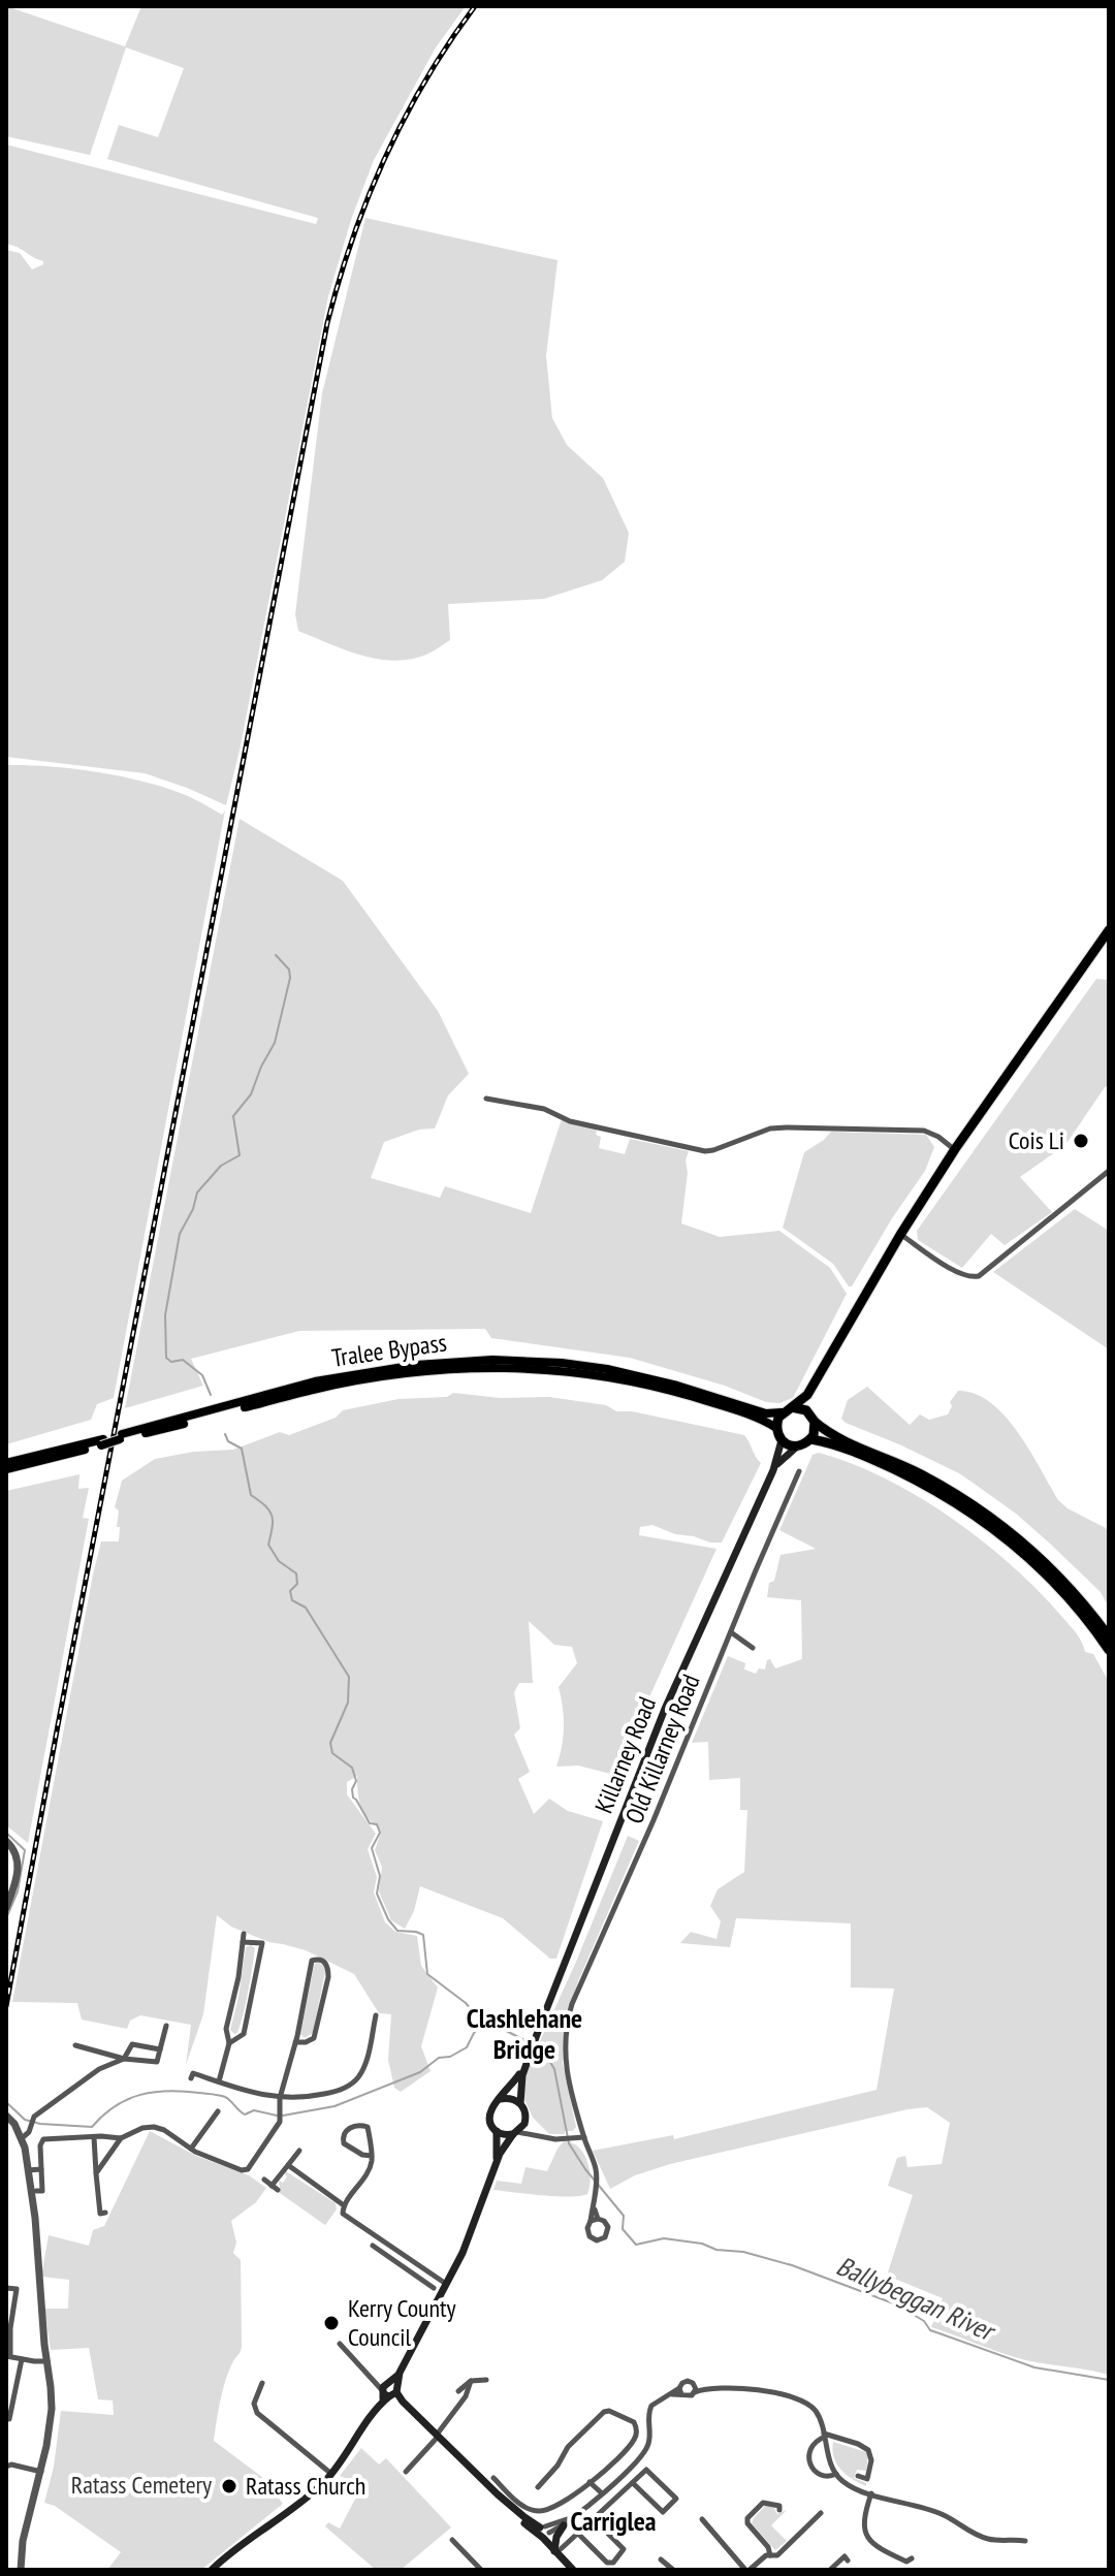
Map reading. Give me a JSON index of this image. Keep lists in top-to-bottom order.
{
  "streets": {
    "main road": ["Tralee Bypass", "Killarney Road"],
    "street": ["Old Killarney Road"]
  },
  "crossings": [
    ["Tralee Bypass", "Killarney Road"]
  ],
  "districts": ["Clashlehane Bridge", "Carriglea"],
  "water": ["Ballybeggan River"],
  "parks": ["Ratass Cemetery"],
  "places": ["Cois Li", "Kerry County Council", "Ratass Church"]
}
